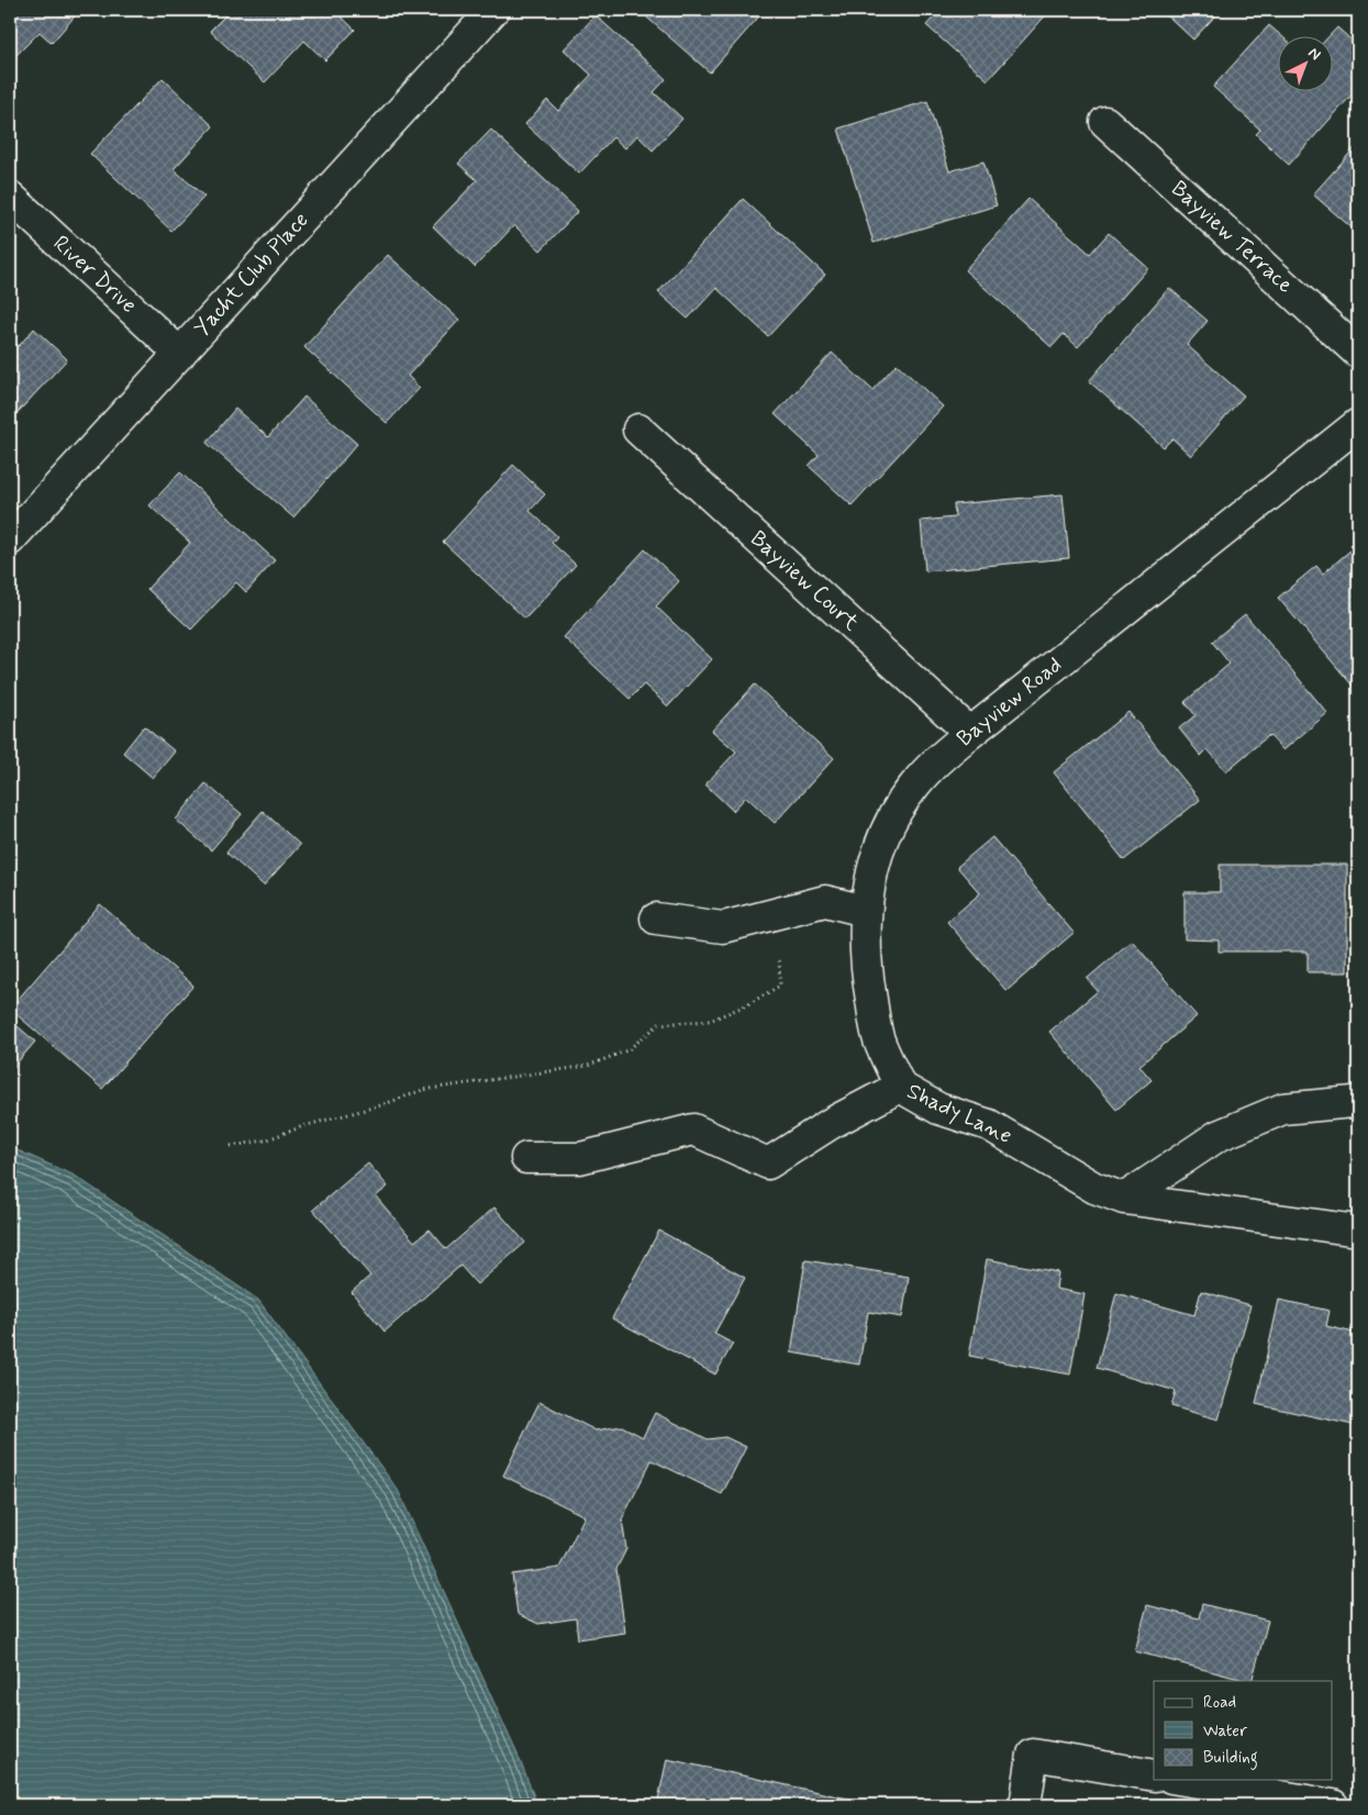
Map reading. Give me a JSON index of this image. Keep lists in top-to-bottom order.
{
  "streets": {
    "street": [
      "Bayview Terrace",
      "River Drive",
      "Yacht Club Place",
      "Bayview Court",
      "Bayview Road",
      "Shady Lane"
    ]
  },
  "crossings": [
    ["River Drive", "Yacht Club Place"],
    ["Bayview Court", "Bayview Road"],
    ["Bayview Road", "Shady Lane"]
  ],
  "legend": ["Road", "Water", "Building"],
  "north": "top right"
}
